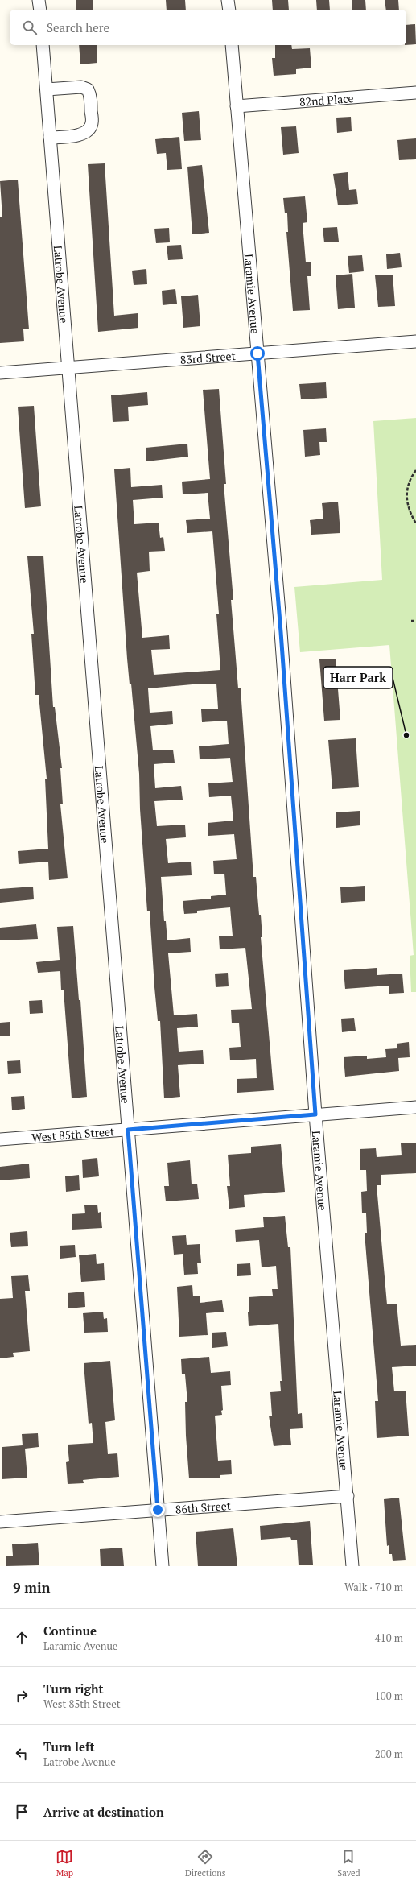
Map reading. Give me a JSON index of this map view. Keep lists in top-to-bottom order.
{
  "streets": {
    "street": [
      "82nd Place",
      "Latrobe Avenue",
      "Laramie Avenue",
      "83rd Street",
      "West 85th Street",
      "86th Street"
    ]
  },
  "crossings": [
    ["82nd Place", "Laramie Avenue"],
    ["Latrobe Avenue", "83rd Street"],
    ["Latrobe Avenue", "West 85th Street"],
    ["Latrobe Avenue", "86th Street"],
    ["Laramie Avenue", "83rd Street"],
    ["Laramie Avenue", "West 85th Street"],
    ["Laramie Avenue", "86th Street"]
  ],
  "places": ["Harr Park"],
  "page": {
    "search": "Search here",
    "heading": ["9 min", "Walk · 710 m"],
    "list": [
      ["Continue", "Laramie Avenue", "410 m"],
      ["Turn right", "West 85th Street", "100 m"],
      ["Turn left", "Latrobe Avenue", "200 m"],
      "Arrive at destination"
    ],
    "nav": ["Map", "Directions", "Saved"]
  }
}
